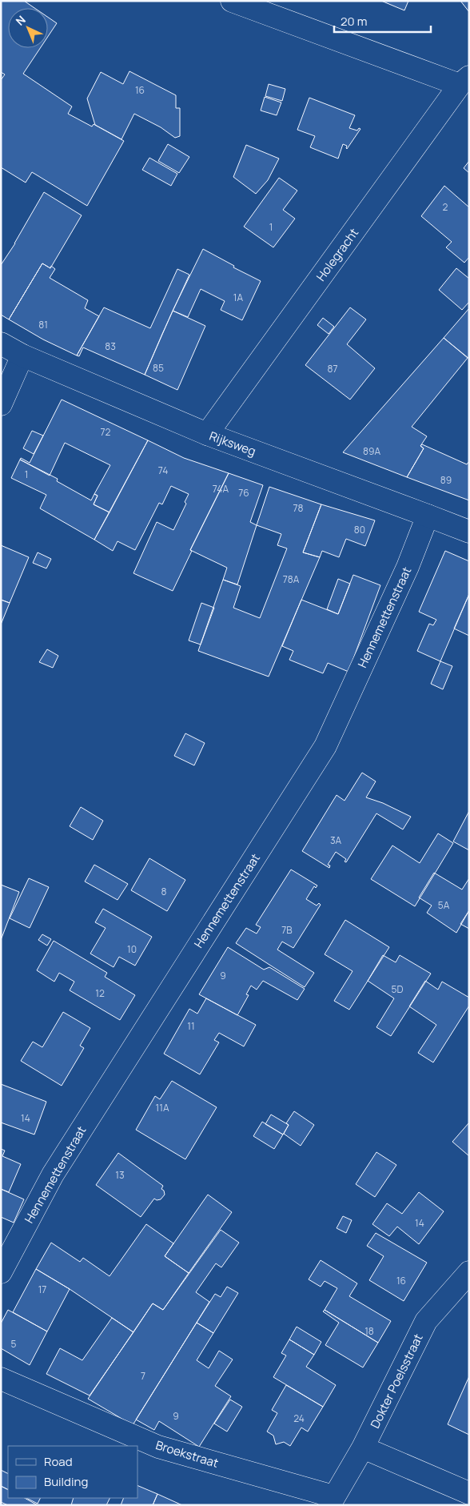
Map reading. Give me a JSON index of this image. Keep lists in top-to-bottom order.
{
  "streets": {
    "street": [
      "Holegracht",
      "Rijksweg",
      "Hennemettenstraat",
      "Dokter Poelsstraat",
      "Broekstraat"
    ]
  },
  "crossings": [
    ["Holegracht", "Rijksweg"],
    ["Rijksweg", "Hennemettenstraat"],
    ["Dokter Poelsstraat", "Broekstraat"]
  ],
  "house_numbers": [
    "16",
    "2",
    "1",
    "1A",
    "81",
    "83",
    "85",
    "87",
    "72",
    "89A",
    "74",
    "1",
    "89",
    "74A",
    "76",
    "78",
    "80",
    "78A",
    "3A",
    "8",
    "5A",
    "7B",
    "10",
    "9",
    "5D",
    "12",
    "11",
    "11A",
    "14",
    "13",
    "14",
    "16",
    "17",
    "18",
    "5",
    "7",
    "9",
    "24"
  ],
  "legend": ["Road", "Building"],
  "scale_bar": "20 m",
  "north": "top left"
}
